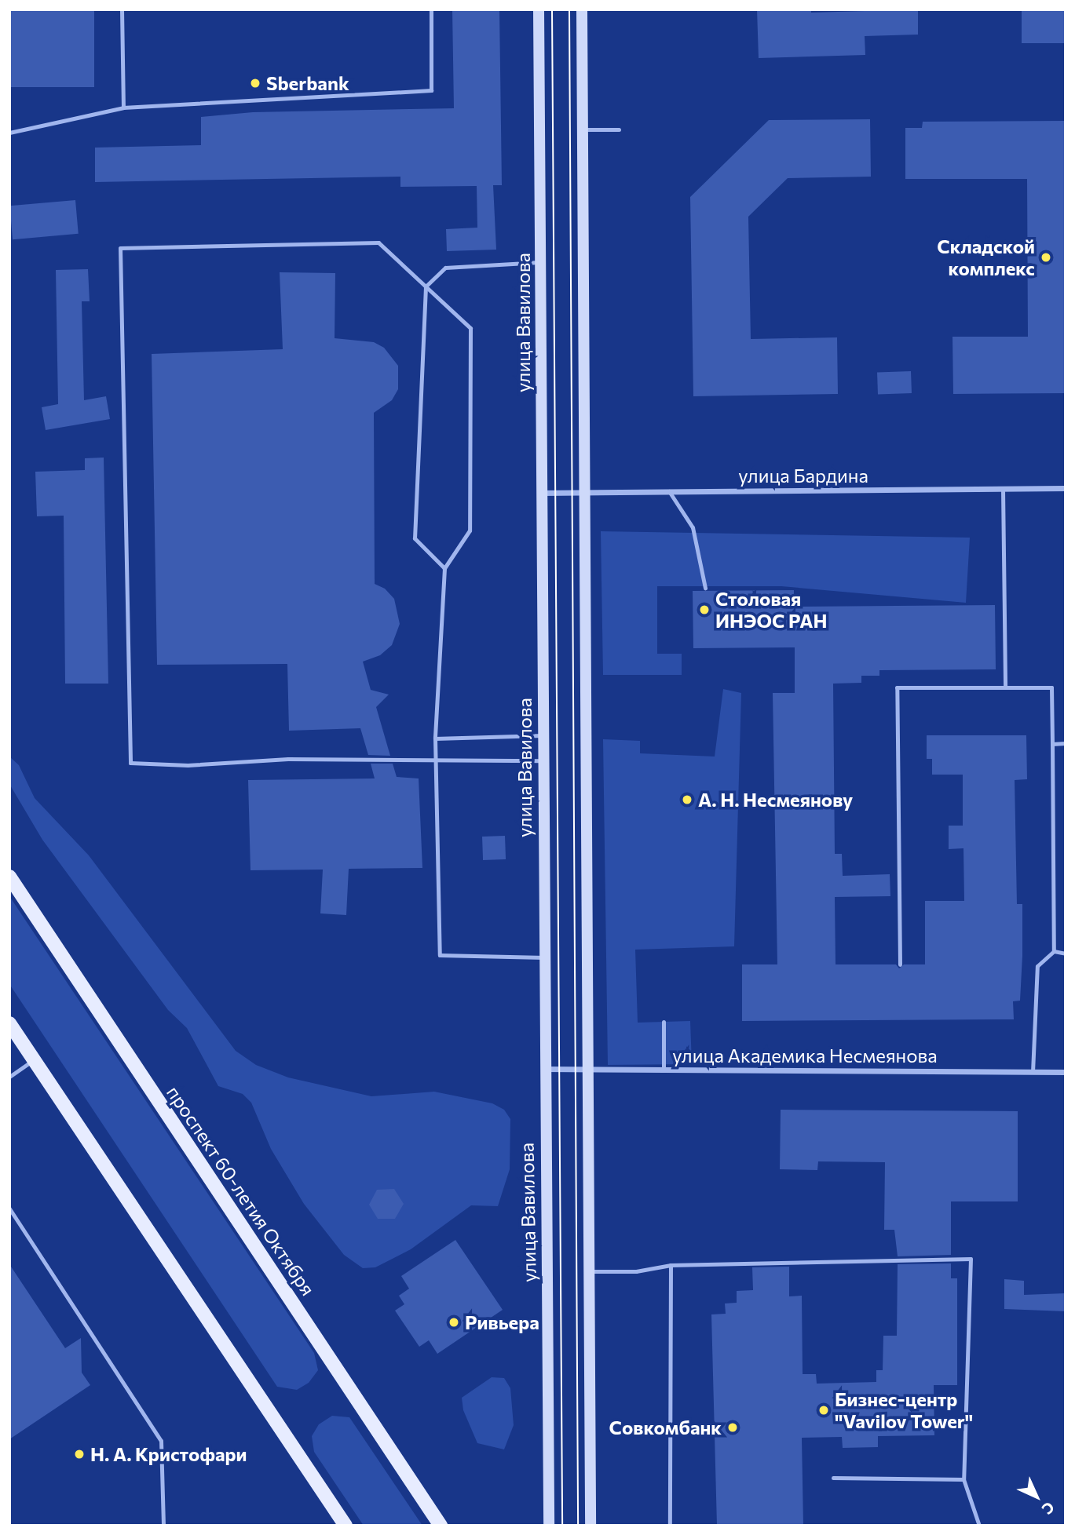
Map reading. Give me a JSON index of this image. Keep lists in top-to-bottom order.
{
  "streets": {
    "main road": ["улица Вавилова", "проспект 60-летия Октября"],
    "street": ["улица Бардина", "улица Академика Несмеянова"]
  },
  "crossings": [
    ["улица Вавилова", "улица Бардина"],
    ["улица Вавилова", "улица Академика Несмеянова"]
  ],
  "places": [
    "Sberbank",
    "Складской комплекс",
    "Столовая ИНЭОС РАН",
    "А. Н. Несмеянову",
    "Ривьера",
    "Бизнес-центр \"Vavilov Tower\"",
    "Совкомбанк",
    "Н. А. Кристофари"
  ],
  "north": "bottom right"
}
